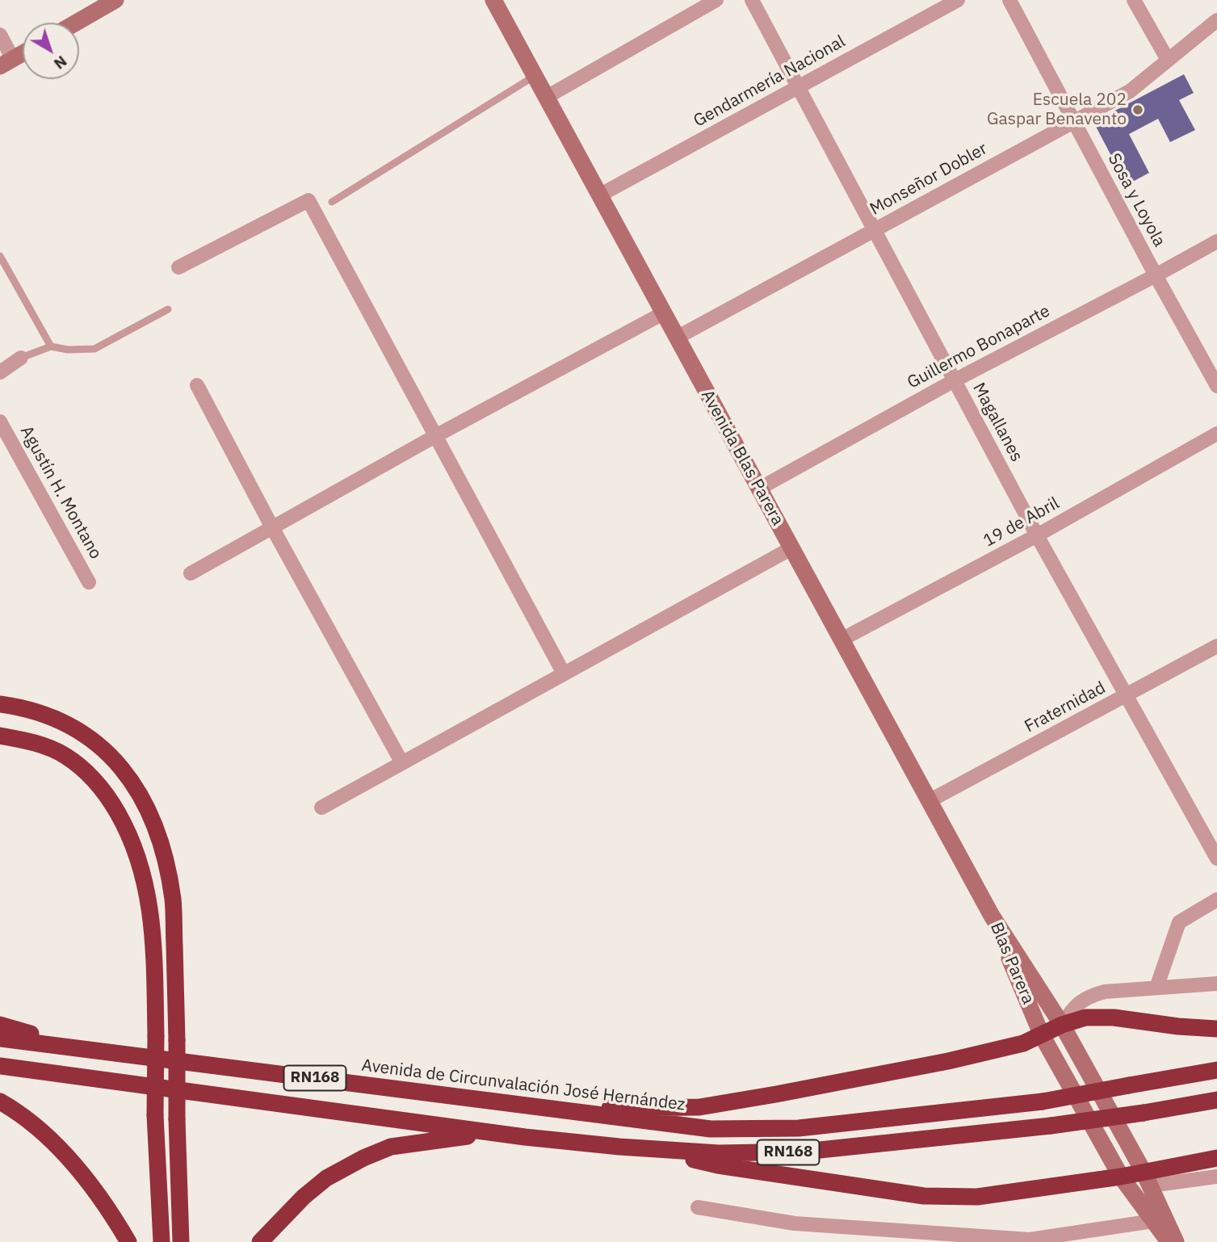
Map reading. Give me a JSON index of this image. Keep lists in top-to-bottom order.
{
  "streets": {
    "highway": ["RN168", "Avenida de Circunvalación José Hernández"],
    "main road": ["Avenida Blas Parera", "Blas Parera"],
    "street": [
      "Gendarmería Nacional",
      "Monseñor Dobler",
      "Sosa y Loyola",
      "Guillermo Bonaparte",
      "Magallanes",
      "Agustín H. Montano",
      "19 de Abril",
      "Fraternidad"
    ]
  },
  "crossings": [
    ["Gendarmería Nacional", "Magallanes"],
    ["Gendarmería Nacional", "Avenida Blas Parera"],
    ["Monseñor Dobler", "Sosa y Loyola"],
    ["Monseñor Dobler", "Magallanes"],
    ["Monseñor Dobler", "Avenida Blas Parera"],
    ["Sosa y Loyola", "Guillermo Bonaparte"],
    ["Guillermo Bonaparte", "Magallanes"],
    ["Guillermo Bonaparte", "Avenida Blas Parera"],
    ["Magallanes", "19 de Abril"],
    ["Magallanes", "Fraternidad"],
    ["Avenida Blas Parera", "19 de Abril"],
    ["Avenida Blas Parera", "Fraternidad"],
    ["Avenida Blas Parera", "Blas Parera"],
    ["RN168", "Avenida de Circunvalación José Hernández"]
  ],
  "places": ["Escuela 202 Gaspar Benavento"],
  "north": "bottom right"
}
